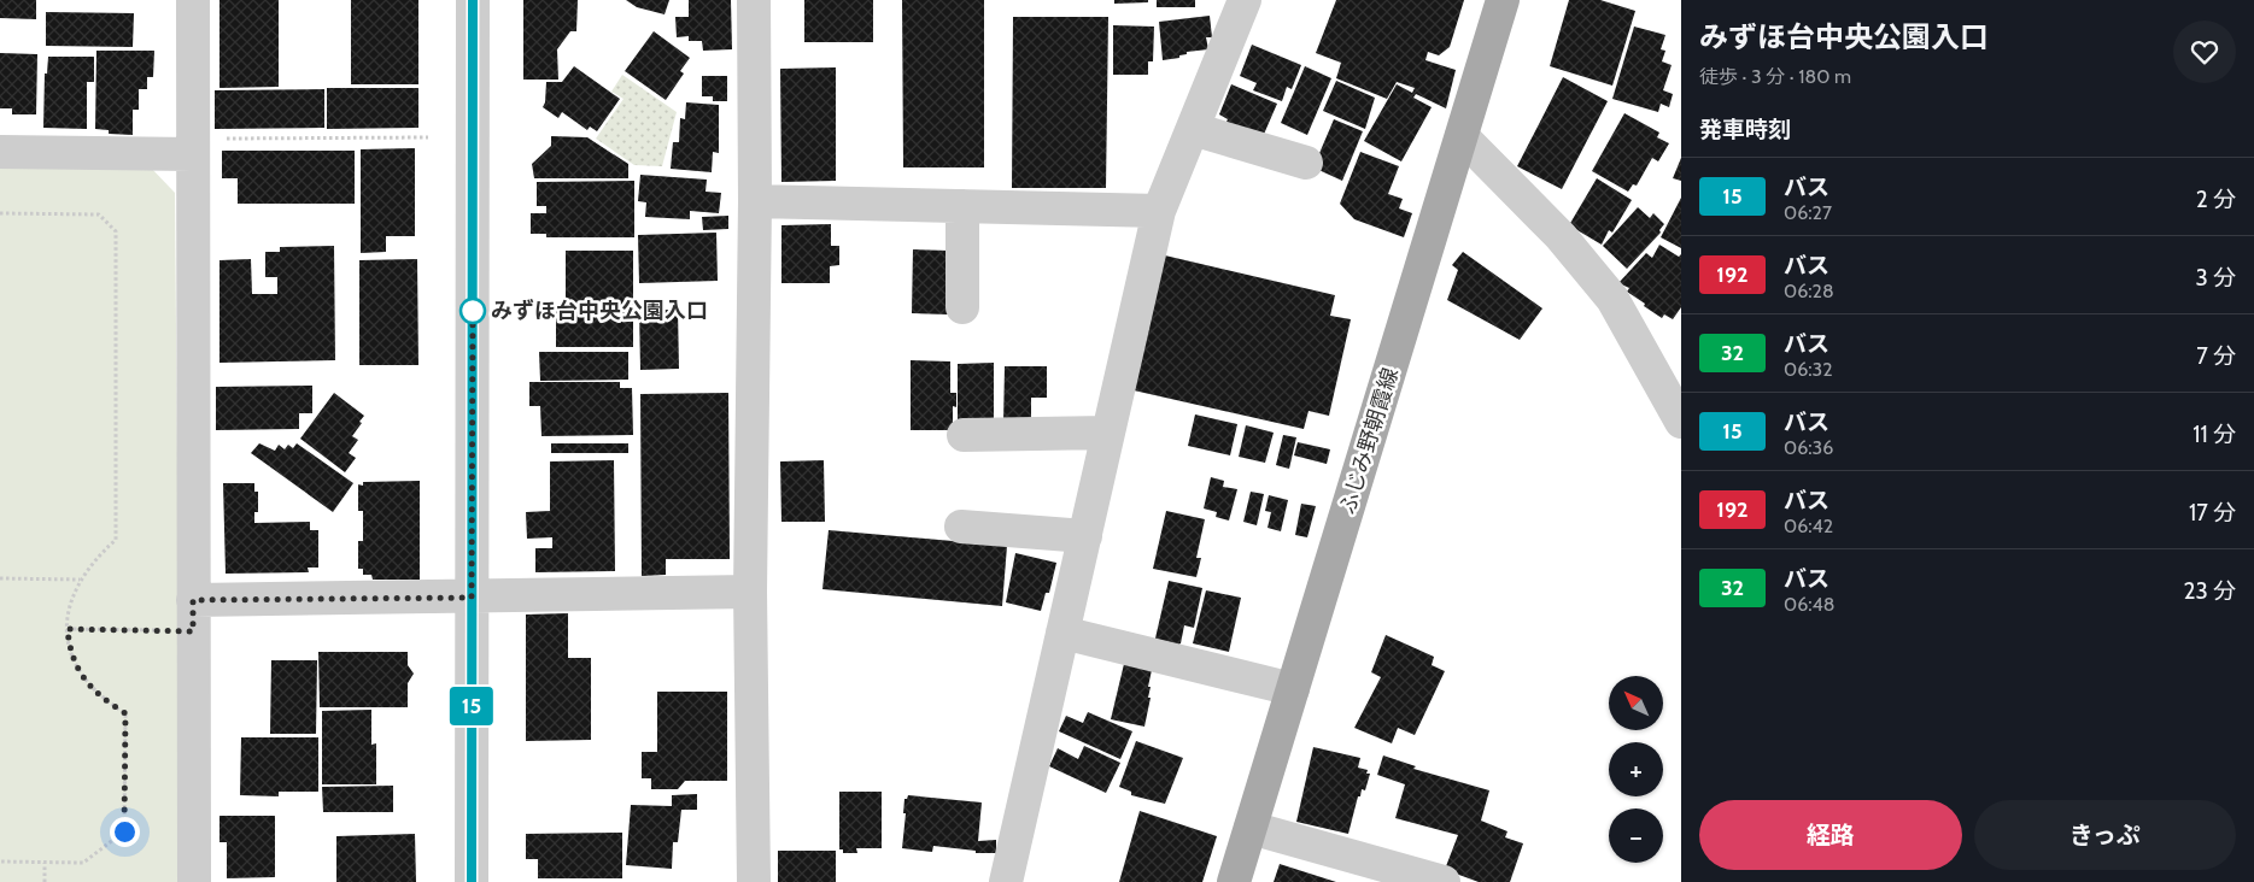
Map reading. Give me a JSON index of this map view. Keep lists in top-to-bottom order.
{
  "streets": {
    "main road": ["ふじみ野朝霞線"]
  },
  "places": ["みずほ台中央公園入口"],
  "lines": ["bus line 15"],
  "north": "top left",
  "page": {
    "on_map": "15",
    "heading": [
      ["みずほ台中央公園入口", "徒歩 · 3 分 · 180 m"],
      "発車時刻"
    ],
    "list": [
      {
        "mark": "15",
        "name": "バス",
        "note": "06:27",
        "value": "2 分"
      },
      {
        "mark": "192",
        "name": "バス",
        "note": "06:28",
        "value": "3 分"
      },
      {
        "mark": "32",
        "name": "バス",
        "note": "06:32",
        "value": "7 分"
      },
      {
        "mark": "15",
        "name": "バス",
        "note": "06:36",
        "value": "11 分"
      },
      {
        "mark": "192",
        "name": "バス",
        "note": "06:42",
        "value": "17 分"
      },
      {
        "mark": "32",
        "name": "バス",
        "note": "06:48",
        "value": "23 分"
      }
    ],
    "map_buttons": ["+", "−"],
    "buttons": ["経路", "きっぷ"]
  }
}
